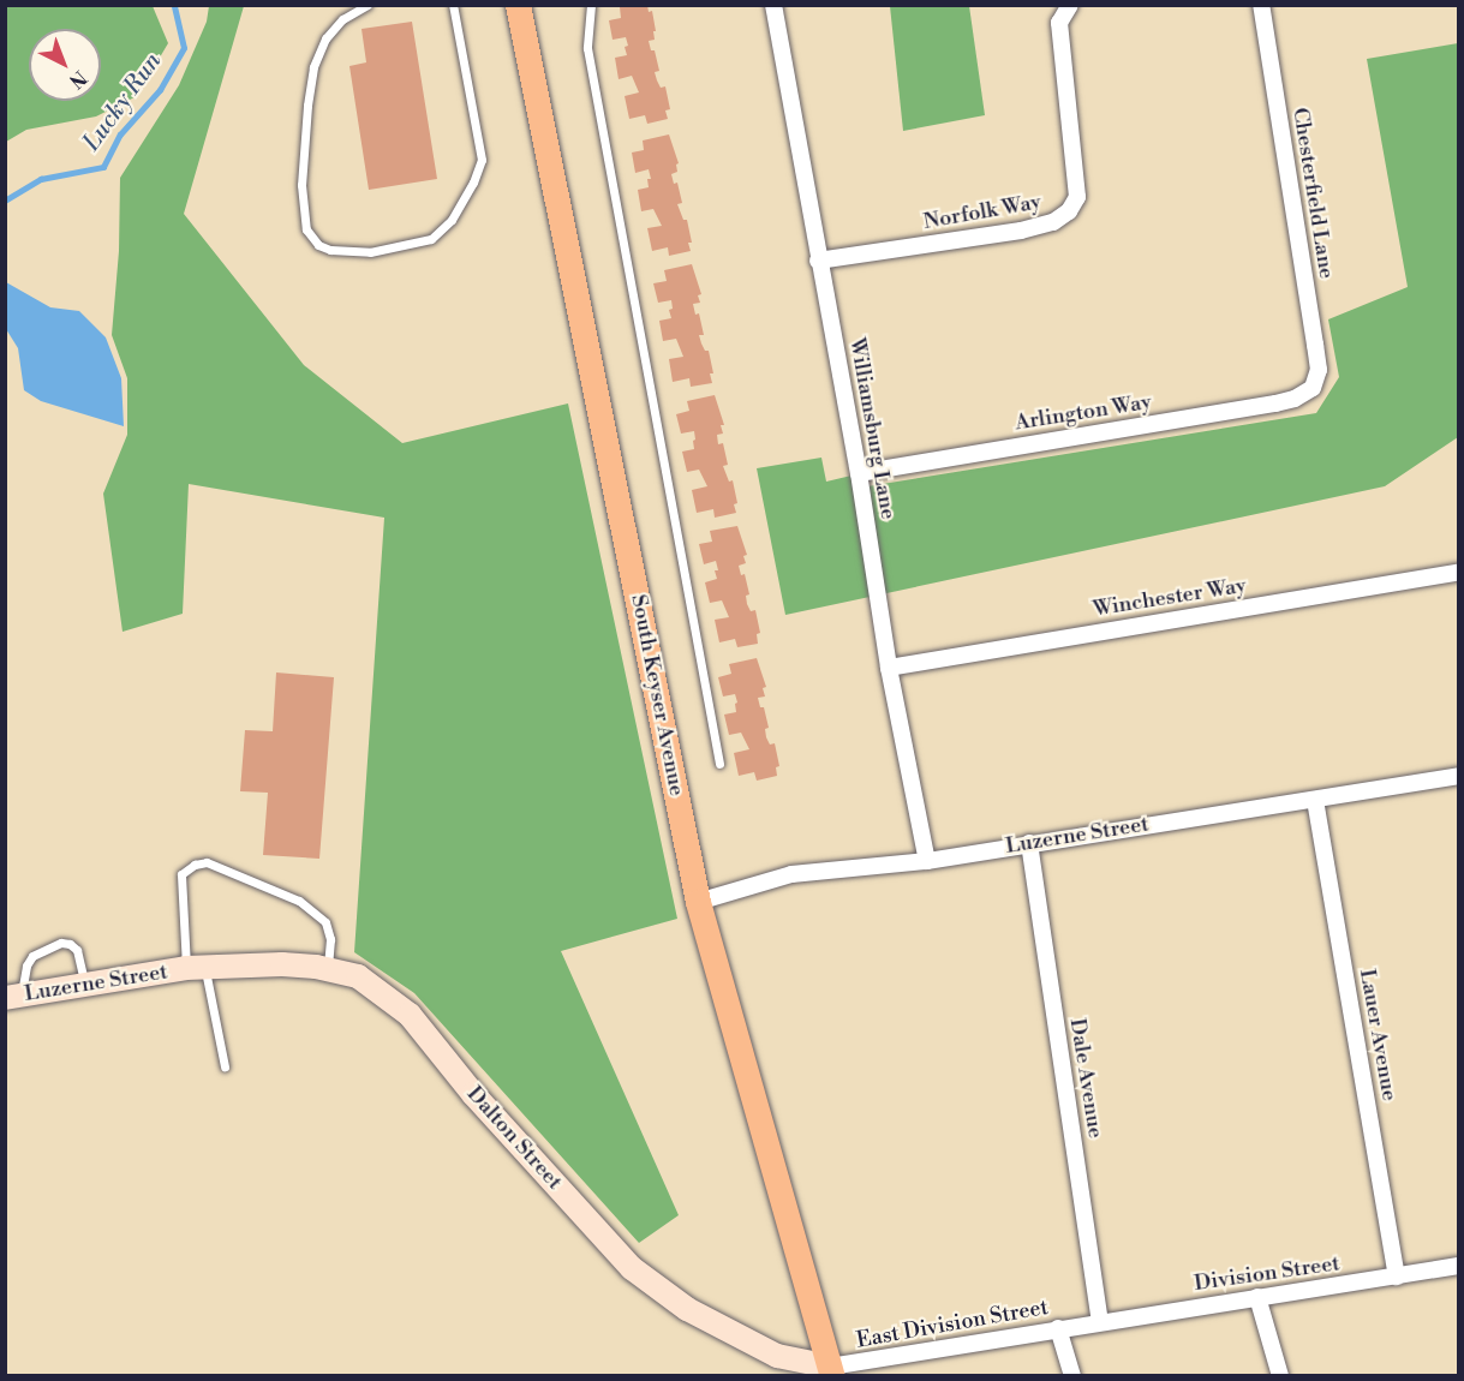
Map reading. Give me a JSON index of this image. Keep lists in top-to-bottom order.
{
  "streets": {
    "main road": ["South Keyser Avenue"],
    "street": [
      "Chesterfield Lane",
      "Norfolk Way",
      "Arlington Way",
      "Williamsburg Lane",
      "Winchester Way",
      "Luzerne Street",
      "Lauer Avenue",
      "Dale Avenue",
      "Dalton Street",
      "Division Street",
      "East Division Street"
    ]
  },
  "crossings": [
    ["Chesterfield Lane", "Arlington Way"],
    ["Norfolk Way", "Williamsburg Lane"],
    ["Arlington Way", "Williamsburg Lane"],
    ["Williamsburg Lane", "Winchester Way"],
    ["Williamsburg Lane", "Luzerne Street"],
    ["South Keyser Avenue", "Luzerne Street"],
    ["South Keyser Avenue", "Dalton Street"],
    ["South Keyser Avenue", "East Division Street"],
    ["Luzerne Street", "Lauer Avenue"],
    ["Luzerne Street", "Dale Avenue"],
    ["Luzerne Street", "Dalton Street"],
    ["Lauer Avenue", "Division Street"],
    ["Dale Avenue", "Division Street"],
    ["Dalton Street", "East Division Street"],
    ["Division Street", "East Division Street"]
  ],
  "water": ["Lucky Run"],
  "north": "bottom right"
}
